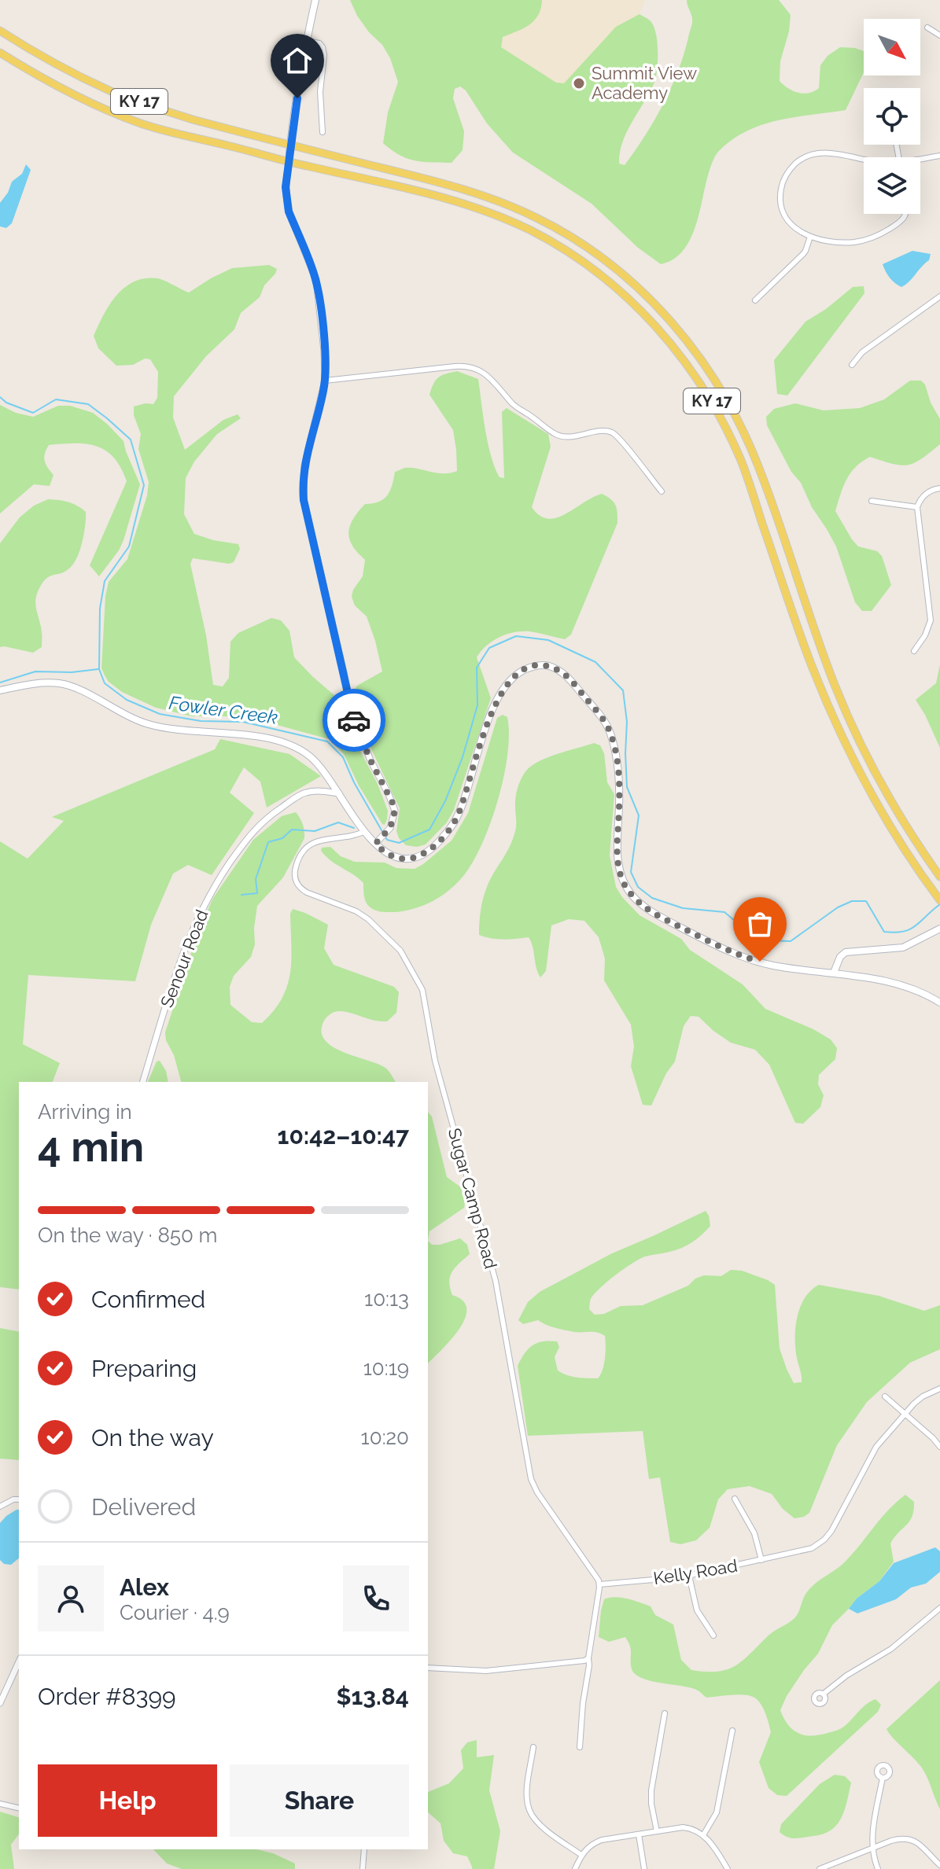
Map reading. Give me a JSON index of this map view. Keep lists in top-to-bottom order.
{
  "streets": {
    "main road": ["KY 17"],
    "street": ["Senour Road", "Sugar Camp Road", "Kelly Road"]
  },
  "crossings": [
    ["Sugar Camp Road", "Kelly Road"]
  ],
  "water": ["Fowler Creek"],
  "places": ["Summit View Academy"],
  "north": "bottom right",
  "page": {
    "heading": ["4 min", "Arriving in", "10:42–10:47"],
    "panel": [
      "Alex",
      "Courier · 4.9",
      "Order #8399",
      "$13.84"
    ],
    "bar": "On the way · 850 m",
    "list": [
      ["Confirmed", "10:13"],
      ["Preparing", "10:19"],
      ["On the way", "10:20"],
      "Delivered"
    ],
    "buttons": ["Help", "Share"]
  }
}
